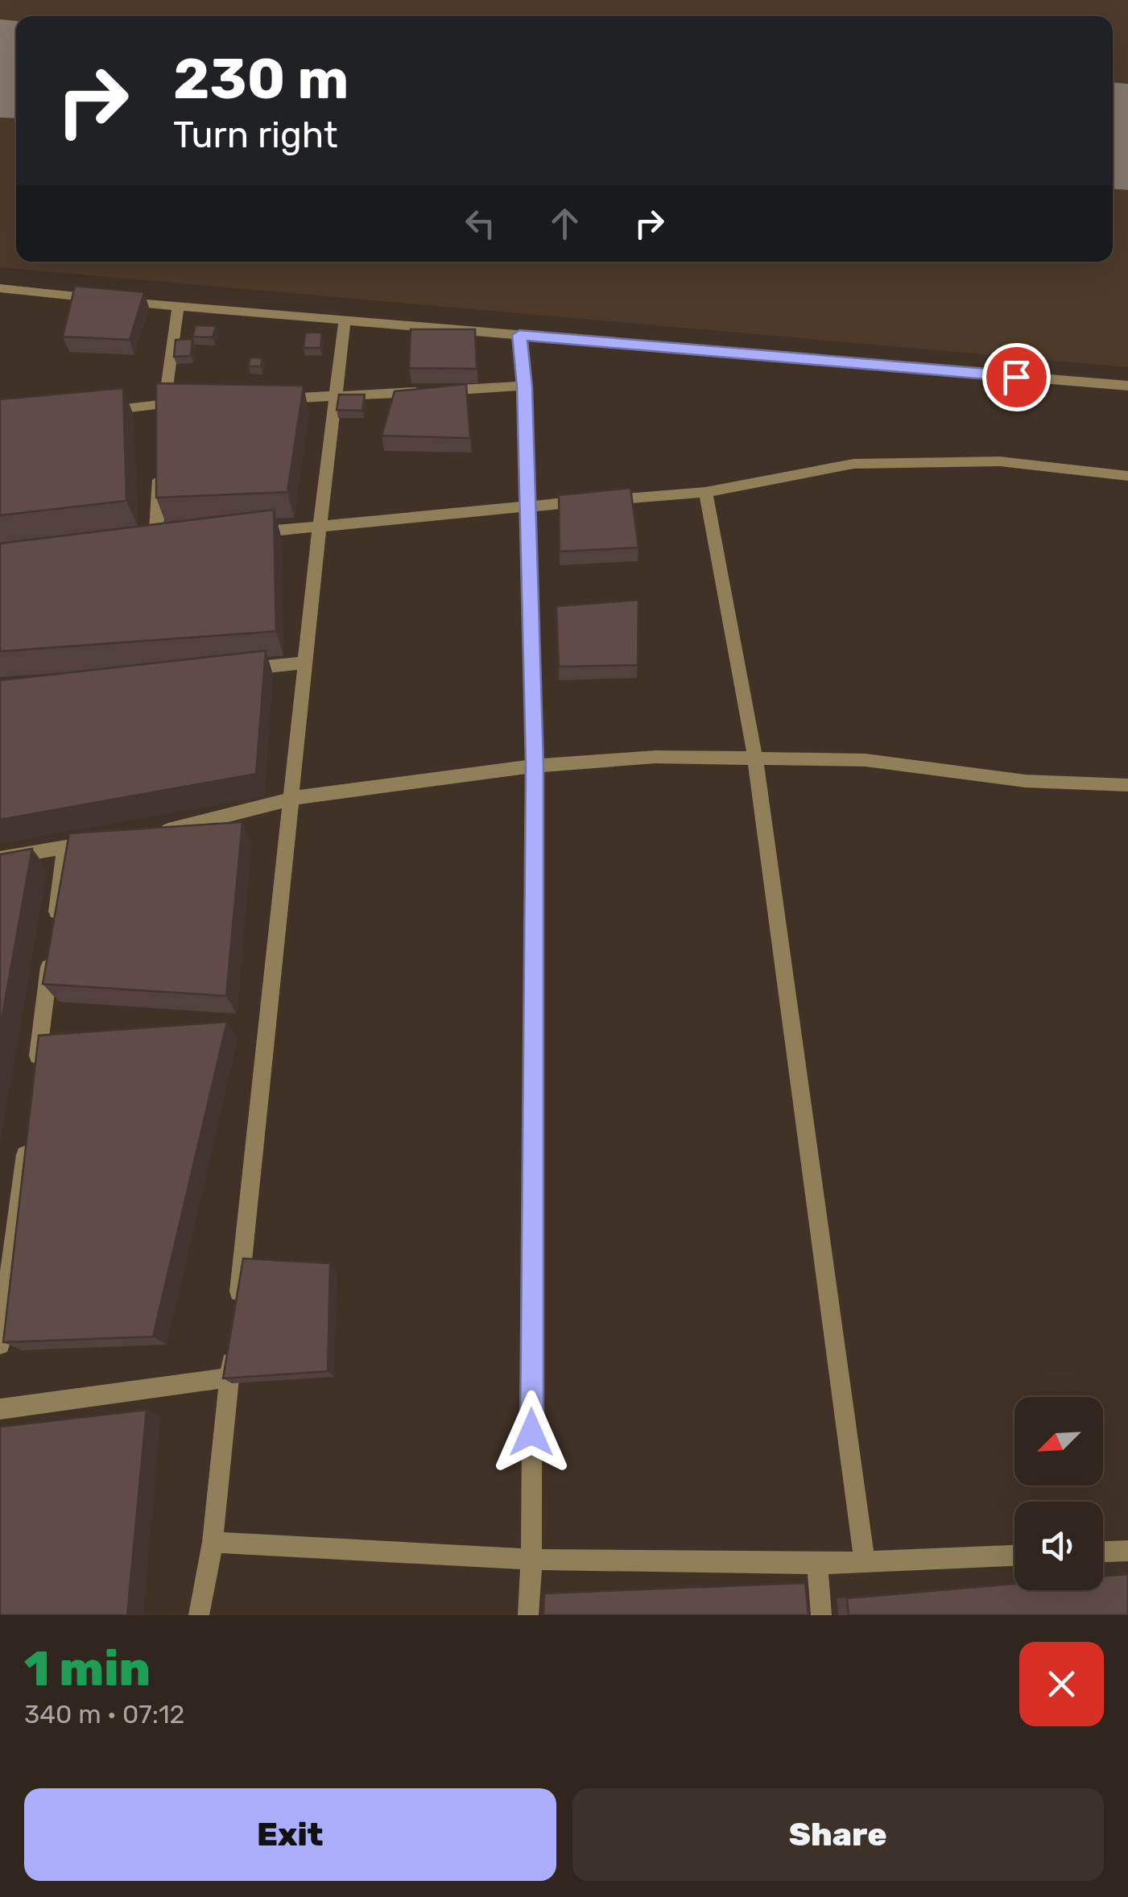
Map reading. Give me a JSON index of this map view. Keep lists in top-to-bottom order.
{
  "north": "bottom left",
  "page": {
    "turn": ["230 m", "Turn right"],
    "heading": ["1 min", "340 m · 07:12"],
    "buttons": ["Exit", "Share"]
  }
}
